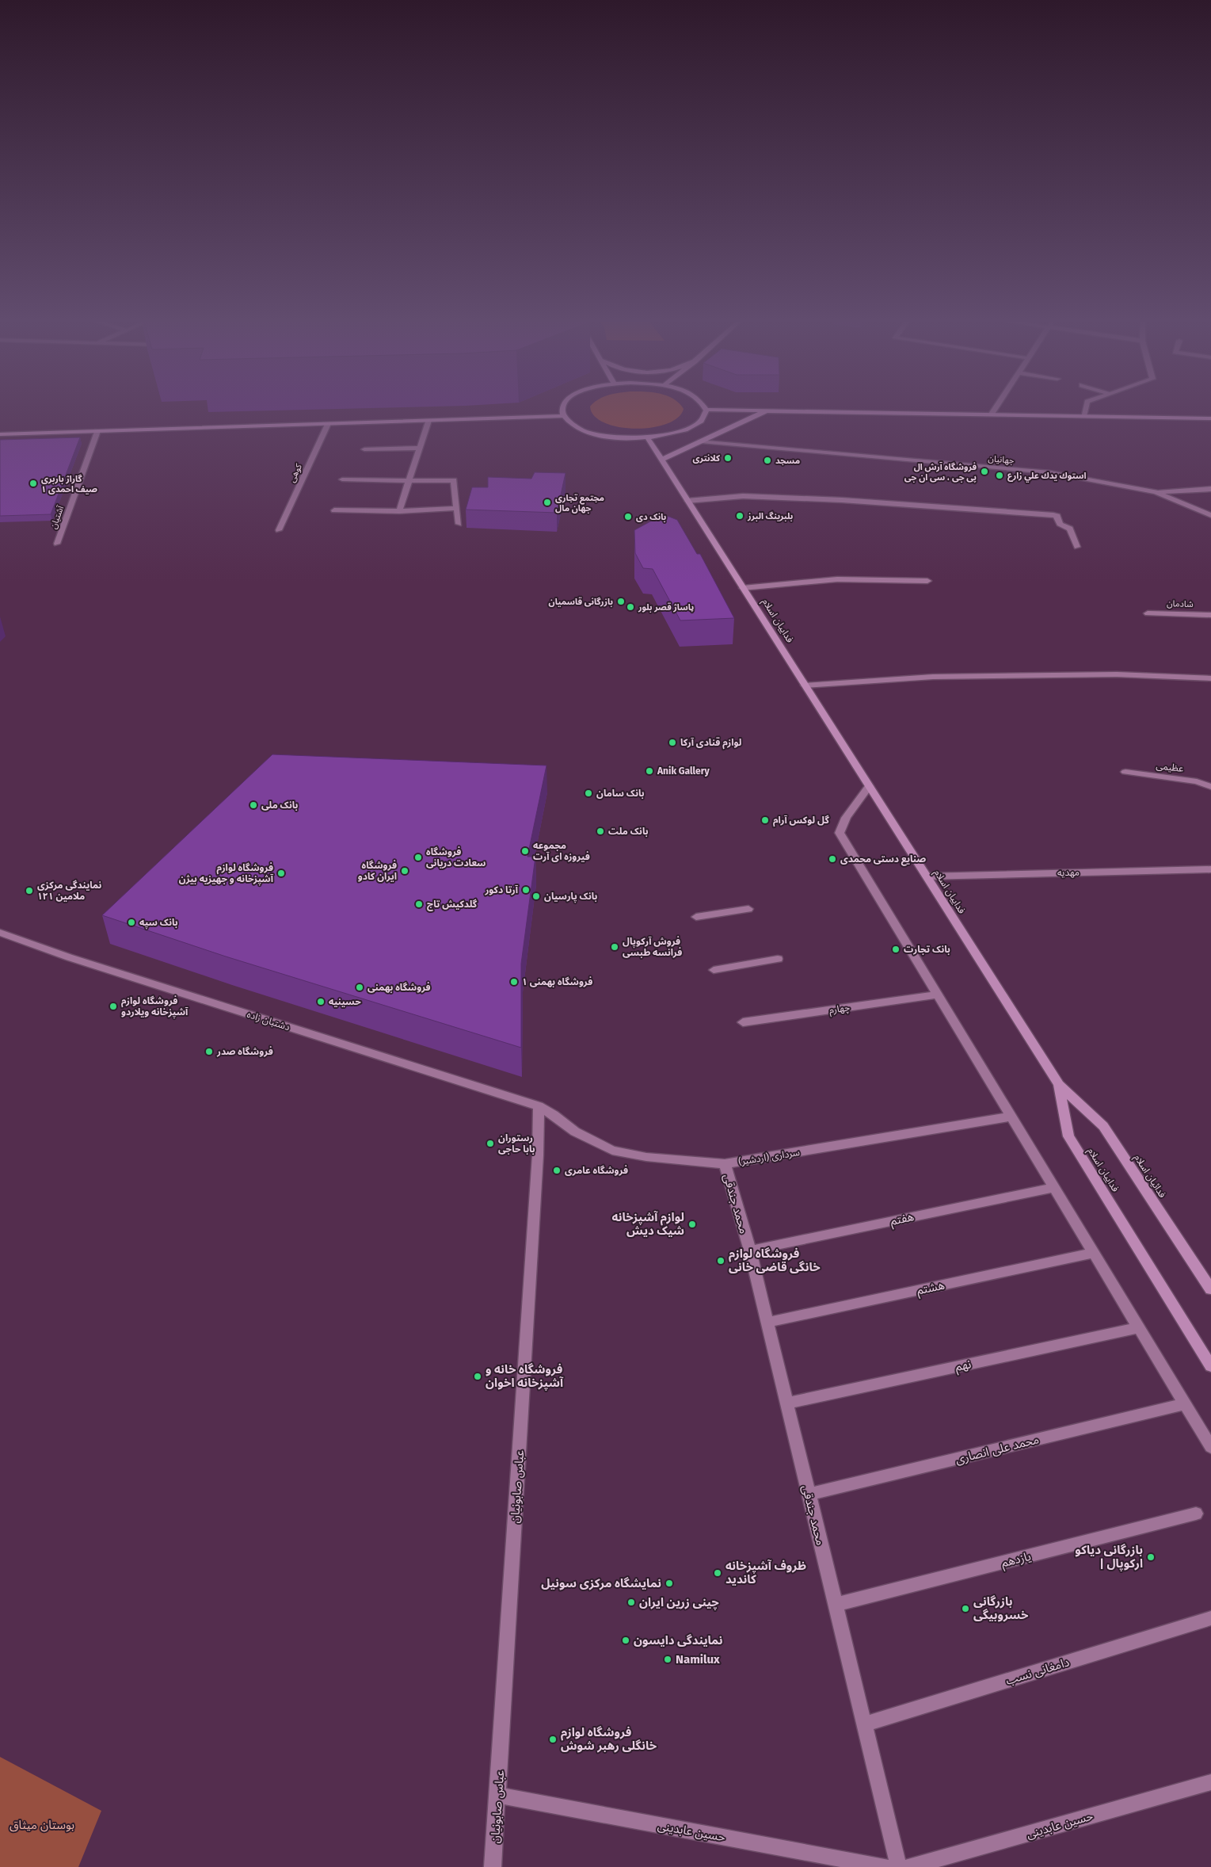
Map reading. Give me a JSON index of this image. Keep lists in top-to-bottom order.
{
  "streets": {
    "main road": ["فداییان اسلام", "فدائیان اسلام"],
    "street": [
      "جهانیان",
      "کوهی",
      "آشتیان",
      "شادمان",
      "عظیمی",
      "مهدیه",
      "چهارم",
      "دشتبان زاده",
      "سرداری (اردشیر)",
      "محمد جندقی",
      "هفتم",
      "هشتم",
      "نهم",
      "محمد علی انصاری",
      "عباس صابونیان",
      "یازدهم",
      "دامغانی نسب",
      "حسین عابدینی"
    ]
  },
  "crossings": [
    ["فداییان اسلام", "مهدیه"],
    ["فداییان اسلام", "فدائیان اسلام"],
    ["دشتبان زاده", "سرداری (اردشیر)"],
    ["دشتبان زاده", "عباس صابونیان"],
    ["سرداری (اردشیر)", "محمد جندقی"],
    ["سرداری (اردشیر)", "عباس صابونیان"],
    ["محمد جندقی", "هفتم"],
    ["محمد جندقی", "هشتم"],
    ["محمد جندقی", "نهم"],
    ["محمد جندقی", "محمد علی انصاری"],
    ["محمد جندقی", "یازدهم"],
    ["محمد جندقی", "دامغانی نسب"],
    ["عباس صابونیان", "حسین عابدینی"]
  ],
  "parks": ["بوستان میثاق"],
  "places": [
    "کلانتری",
    "مسجد",
    "فروشگاه آرش ال پی جی ، سی ان جی",
    "استوك يدك علي زارع",
    "گاراژ باربری صیف احمدی ۱",
    "مجتمع تجاری جهان مال",
    "بلبرینگ البرز",
    "بانک دی",
    "بازرگانی قاسمیان",
    "پاساژ قصر بلور",
    "لوازم قنادی آرکا",
    "Anik Gallery",
    "بانک سامان",
    "بانک ملی",
    "گل لوکس آرام",
    "بانک ملت",
    "مجموعه فیروزه ای آرت",
    "فروشگاه سعادت دریانی",
    "صنایع دستی محمدی",
    "فروشگاه ایران کادو",
    "فروشگاه لوازم آشپزخانه و جهیزیه بیژن",
    "آرتا دکور",
    "نمایندگی مرکزی ملامین ۱۲۱",
    "بانک پارسیان",
    "گلدکیش تاج",
    "بانک سپه",
    "فروش آرکوپال فرانسه طبسی",
    "بانک تجارت",
    "فروشگاه بهمنی ۱",
    "فروشگاه بهمنی",
    "حسینیه",
    "فروشگاه لوازم آشپزخانه ویلاردو",
    "فروشگاه صدر",
    "رستوران بابا حاجی",
    "فروشگاه عامری",
    "لوازم آشپزخانه شیک دیش",
    "فروشگاه لوازم خانگی قاضی خانی",
    "فروشگاه خانه و آشپزخانه اخوان",
    "بازرگانی دیاکو | ارکوپال",
    "ظروف آشپزخانه كانديد",
    "نمایشگاه مرکزی سونیل",
    "چینی زرین ایران",
    "بازرگانی خسروبیگی",
    "نمایندگی دایسون",
    "Namilux",
    "فروشگاه لوازم خانگلی رهبر شوش"
  ]
}
